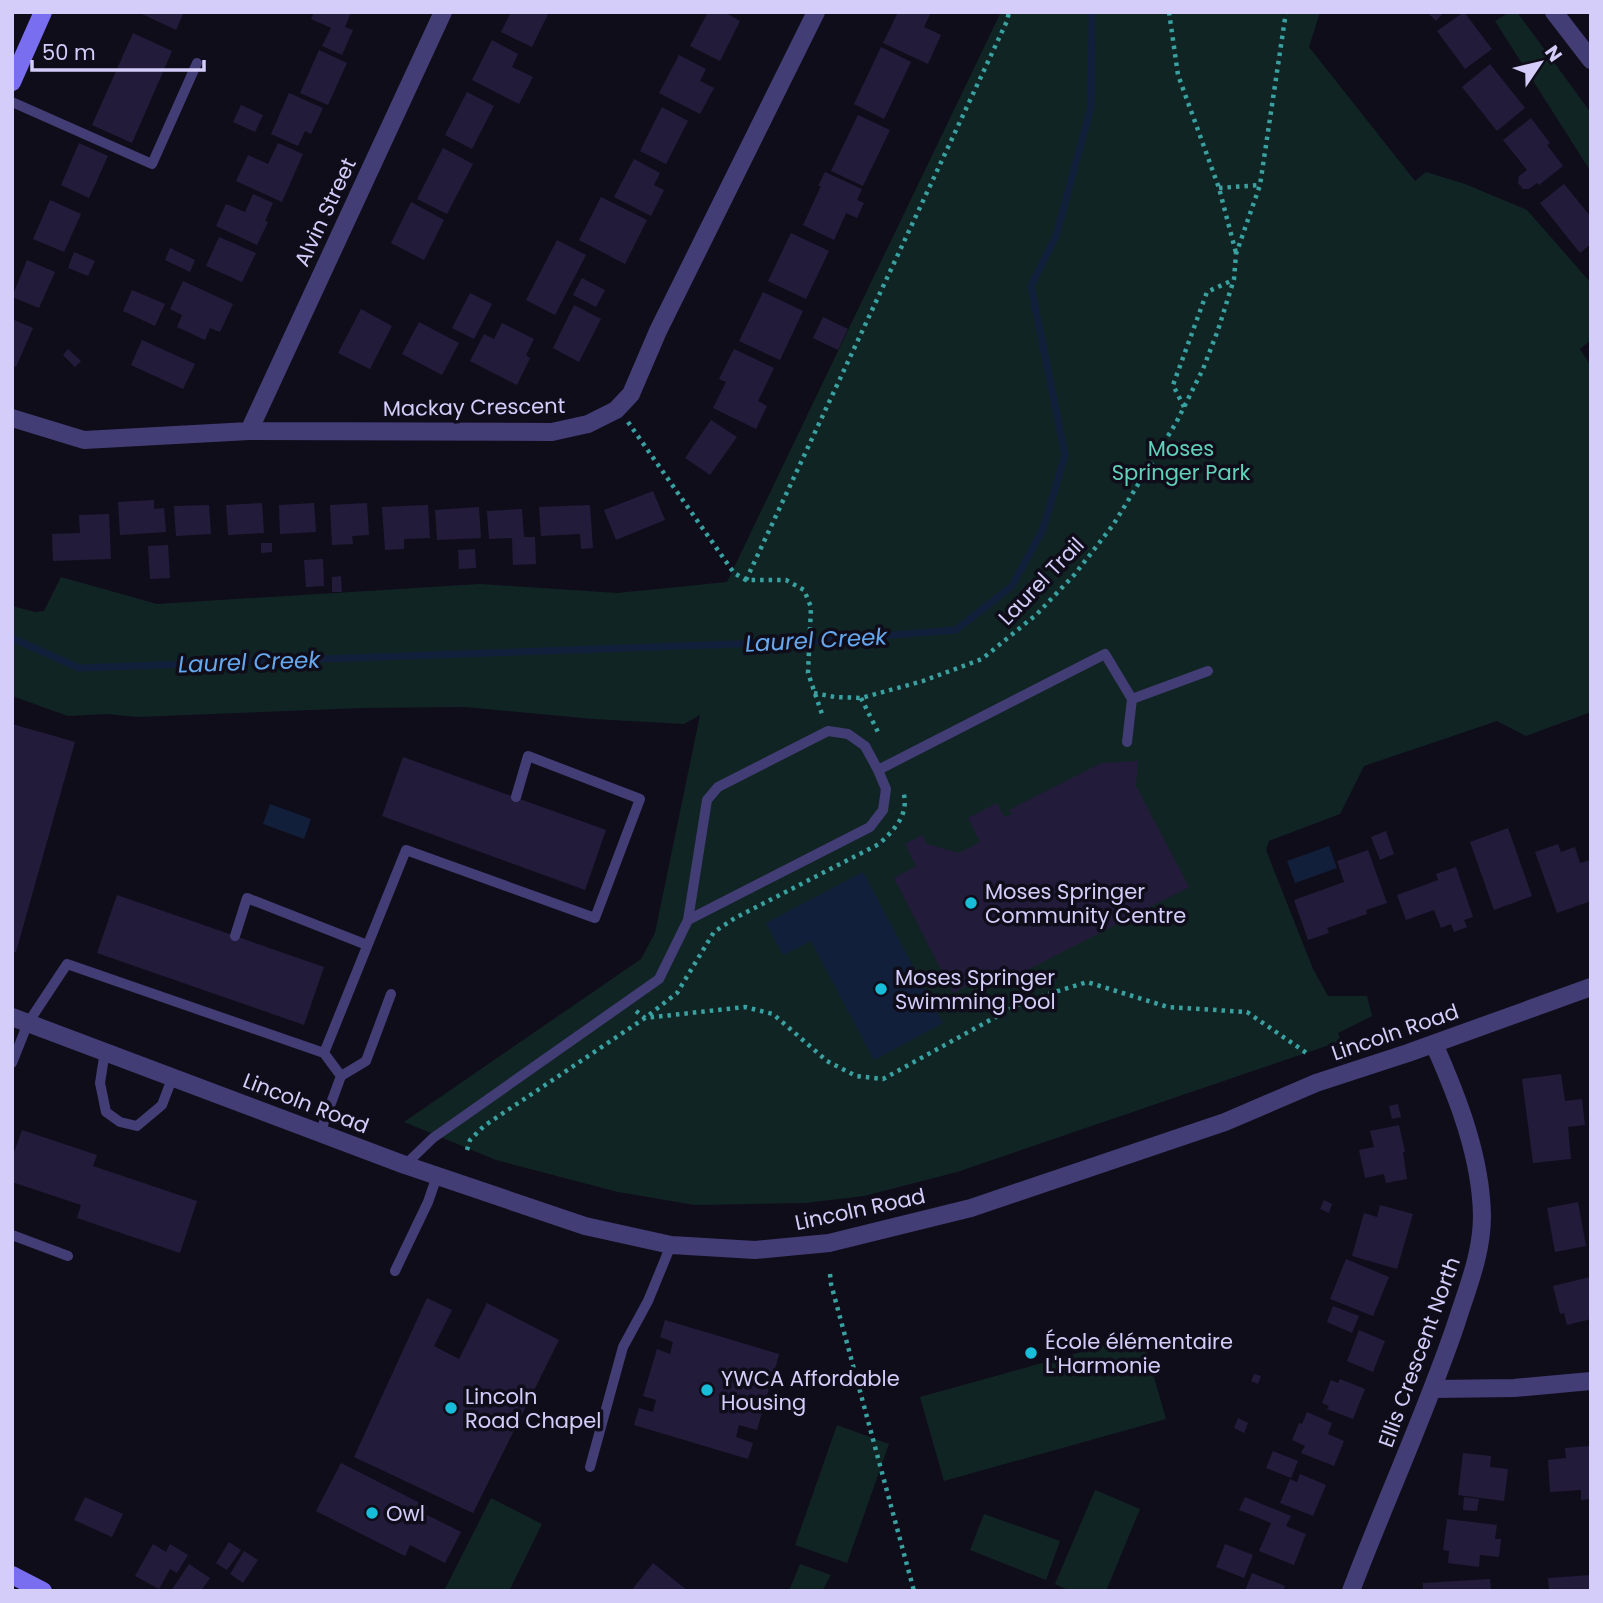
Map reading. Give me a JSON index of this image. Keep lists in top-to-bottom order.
{
  "streets": {
    "street": [
      "Alvin Street",
      "Mackay Crescent",
      "Lincoln Road",
      "Ellis Crescent North"
    ],
    "path": ["Laurel Trail"]
  },
  "crossings": [
    ["Alvin Street", "Mackay Crescent"],
    ["Lincoln Road", "Ellis Crescent North"]
  ],
  "water": ["Laurel Creek"],
  "parks": ["Moses Springer Park"],
  "places": [
    "Moses Springer Community Centre",
    "Moses Springer Swimming Pool",
    "École élémentaire L'Harmonie",
    "YWCA Affordable Housing",
    "Lincoln Road Chapel",
    "Owl"
  ],
  "scale_bar": "50 m",
  "north": "top right"
}
